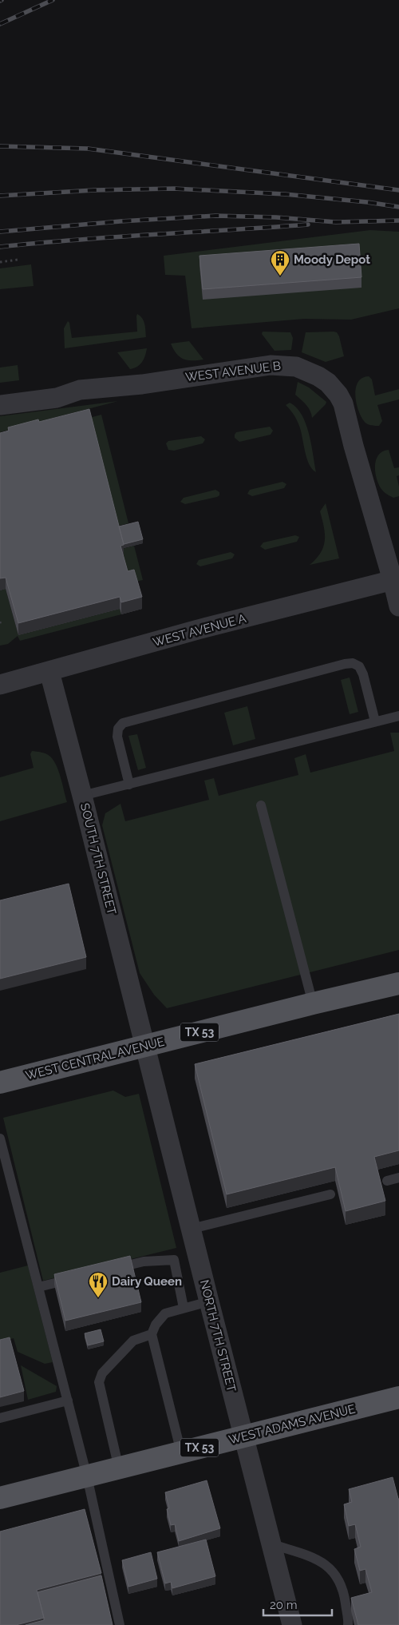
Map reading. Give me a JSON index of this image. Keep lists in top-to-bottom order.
{
  "streets": {
    "main road": ["TX 53", "WEST CENTRAL AVENUE", "WEST ADAMS AVENUE"],
    "street": [
      "WEST AVENUE B",
      "WEST AVENUE A",
      "SOUTH 7TH STREET",
      "NORTH 7TH STREET"
    ]
  },
  "crossings": [
    ["WEST AVENUE B", "WEST AVENUE A"],
    ["WEST AVENUE A", "SOUTH 7TH STREET"],
    ["SOUTH 7TH STREET", "WEST CENTRAL AVENUE"],
    ["SOUTH 7TH STREET", "NORTH 7TH STREET"],
    ["WEST CENTRAL AVENUE", "NORTH 7TH STREET"],
    ["NORTH 7TH STREET", "WEST ADAMS AVENUE"]
  ],
  "places": {
    "building": ["Moody Depot"],
    "restaurant": ["Dairy Queen"]
  },
  "scale_bar": "20 m"
}
